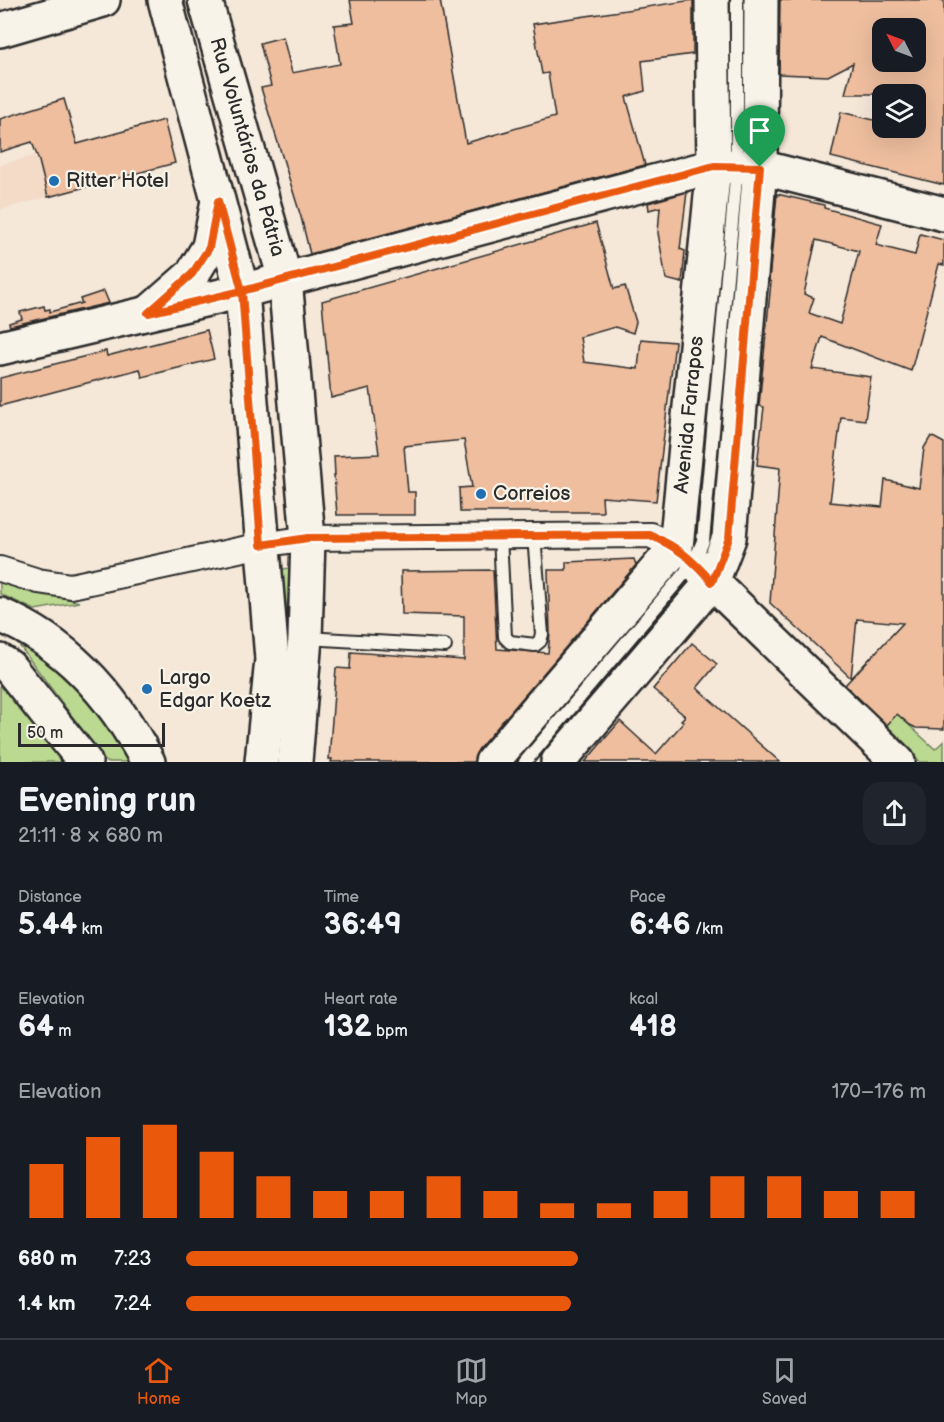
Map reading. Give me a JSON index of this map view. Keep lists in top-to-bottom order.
{
  "streets": {
    "main road": ["Rua Voluntários da Pátria", "Avenida Farrapos"]
  },
  "places": ["Ritter Hotel", "Correios", "Largo Edgar Koetz"],
  "scale_bar": "50 m",
  "north": "top left",
  "page": {
    "scale": "50 m",
    "heading": ["Evening run", "21:11 · 8 × 680 m"],
    "stats": [
      ["Distance", "5.44 km"],
      ["Time", "36:49"],
      ["Pace", "6:46 /km"],
      ["Elevation", "64 m"],
      ["Heart rate", "132 bpm"],
      ["kcal", "418"]
    ],
    "chart": ["Elevation", "170–176 m"],
    "list": [
      {
        "name": "680 m",
        "note": "7:23"
      },
      {
        "name": "1.4 km",
        "note": "7:24"
      }
    ],
    "tabs": ["Home", "Map", "Saved"]
  }
}
